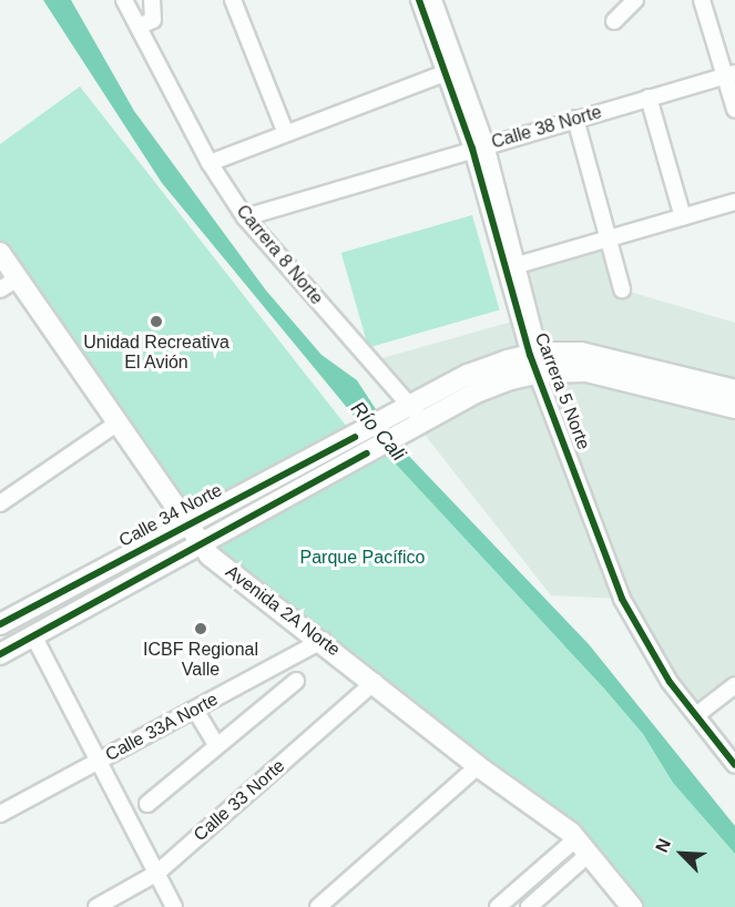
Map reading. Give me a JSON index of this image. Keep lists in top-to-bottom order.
{
  "streets": {
    "main road": ["Calle 34 Norte", "Avenida 2A Norte"],
    "street": [
      "Calle 38 Norte",
      "Carrera 8 Norte",
      "Carrera 5 Norte",
      "Calle 33A Norte",
      "Calle 33 Norte"
    ]
  },
  "crossings": [
    ["Calle 38 Norte", "Carrera 8 Norte"],
    ["Calle 38 Norte", "Carrera 5 Norte"],
    ["Carrera 8 Norte", "Calle 34 Norte"],
    ["Carrera 5 Norte", "Calle 34 Norte"],
    ["Calle 34 Norte", "Avenida 2A Norte"],
    ["Avenida 2A Norte", "Calle 33A Norte"],
    ["Avenida 2A Norte", "Calle 33 Norte"]
  ],
  "water": ["Río Cali"],
  "parks": ["Parque Pacífico"],
  "places": ["Unidad Recreativa El Avión", "ICBF Regional Valle"],
  "north": "top left"
}
